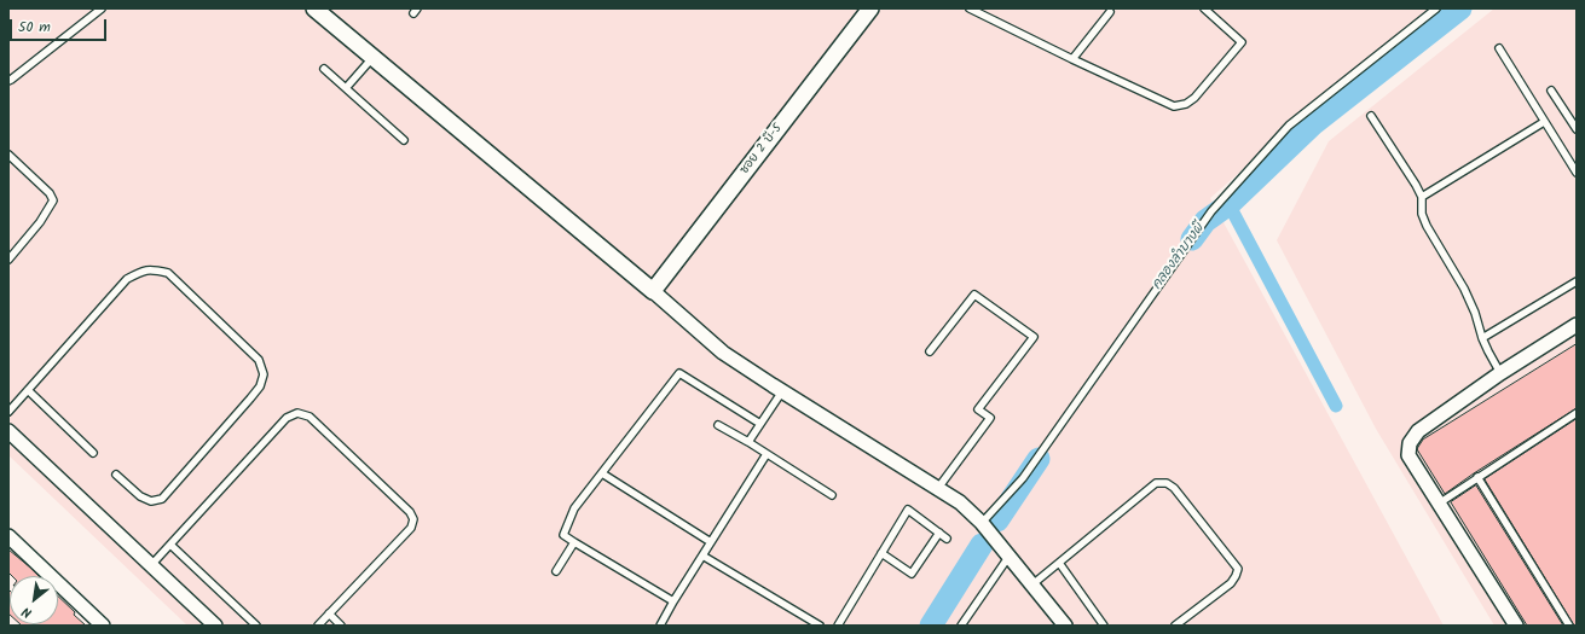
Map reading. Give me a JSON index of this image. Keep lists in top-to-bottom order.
{
  "streets": {
    "street": ["ซอย 2 บี-5"]
  },
  "water": ["คลองลำบางผี"],
  "scale_bar": "50 m",
  "north": "bottom left"
}
